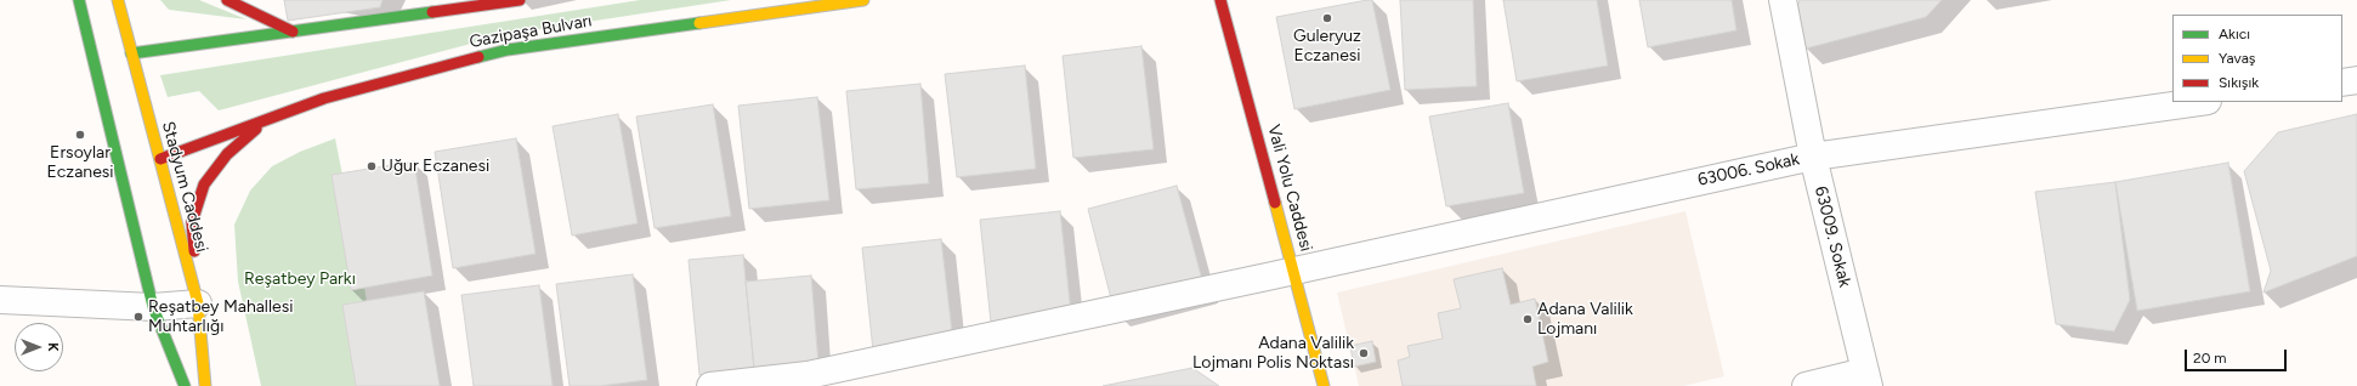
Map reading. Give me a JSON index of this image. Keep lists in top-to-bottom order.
{
  "streets": {
    "main road": ["Gazipaşa Bulvarı", "Stadyum Caddesi", "Vali Yolu Caddesi"],
    "street": ["63006. Sokak", "63009. Sokak"]
  },
  "crossings": [
    ["Gazipaşa Bulvarı", "Stadyum Caddesi"],
    ["63006. Sokak", "Vali Yolu Caddesi"],
    ["63006. Sokak", "63009. Sokak"]
  ],
  "parks": ["Reşatbey Parkı"],
  "places": [
    "Guleryuz Eczanesi",
    "Ersoylar Eczanesi",
    "Uğur Eczanesi",
    "Reşatbey Mahallesi Muhtarlığı",
    "Adana Valilik Lojmanı",
    "Adana Valilik Lojmanı Polis Noktası"
  ],
  "legend": ["Akıcı", "Yavaş", "Sıkışık"],
  "scale_bar": "20 m",
  "north": "right"
}
